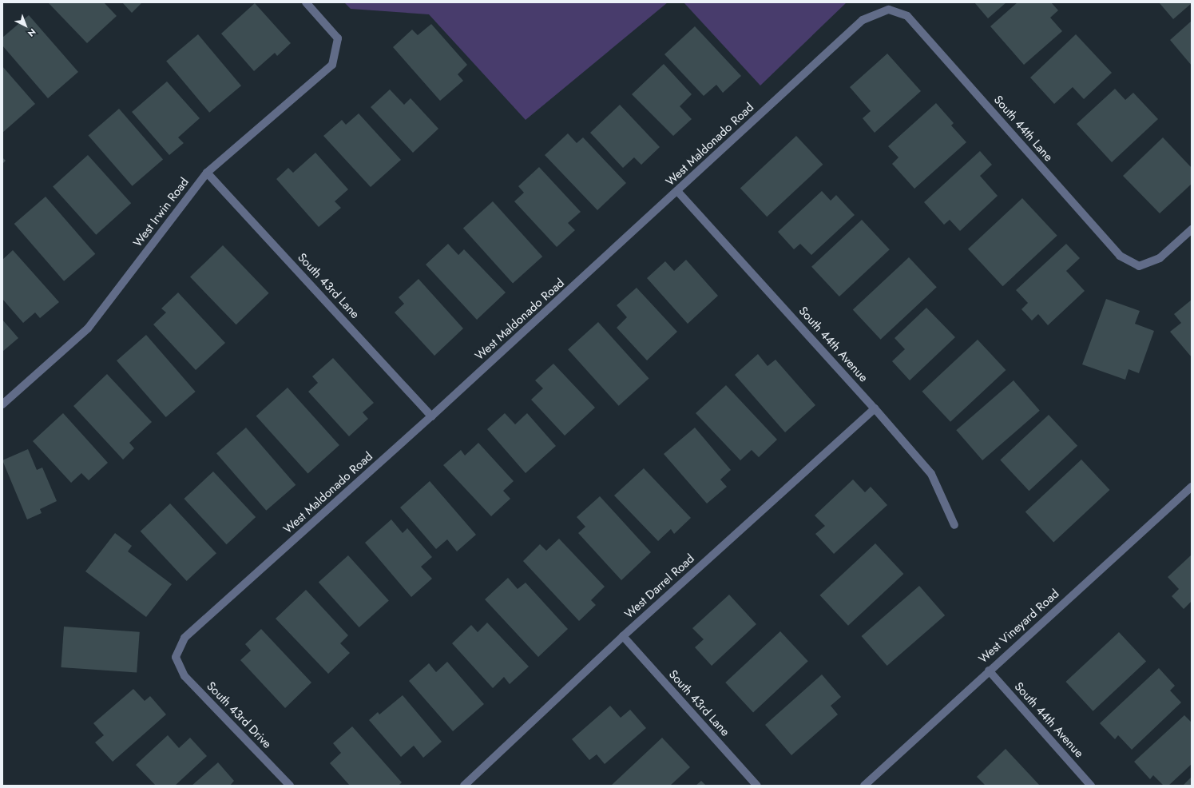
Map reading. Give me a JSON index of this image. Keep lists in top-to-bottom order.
{
  "streets": {
    "street": [
      "South 44th Lane",
      "West Maldonado Road",
      "West Irwin Road",
      "South 43rd Lane",
      "South 44th Avenue",
      "West Darrel Road",
      "West Vineyard Road",
      "South 43rd Drive"
    ]
  },
  "crossings": [
    ["South 44th Lane", "West Maldonado Road"],
    ["West Maldonado Road", "South 43rd Lane"],
    ["West Maldonado Road", "South 44th Avenue"],
    ["West Maldonado Road", "South 43rd Drive"],
    ["West Irwin Road", "South 43rd Lane"],
    ["South 43rd Lane", "West Darrel Road"],
    ["South 44th Avenue", "West Darrel Road"],
    ["South 44th Avenue", "West Vineyard Road"]
  ],
  "north": "bottom right"
}
